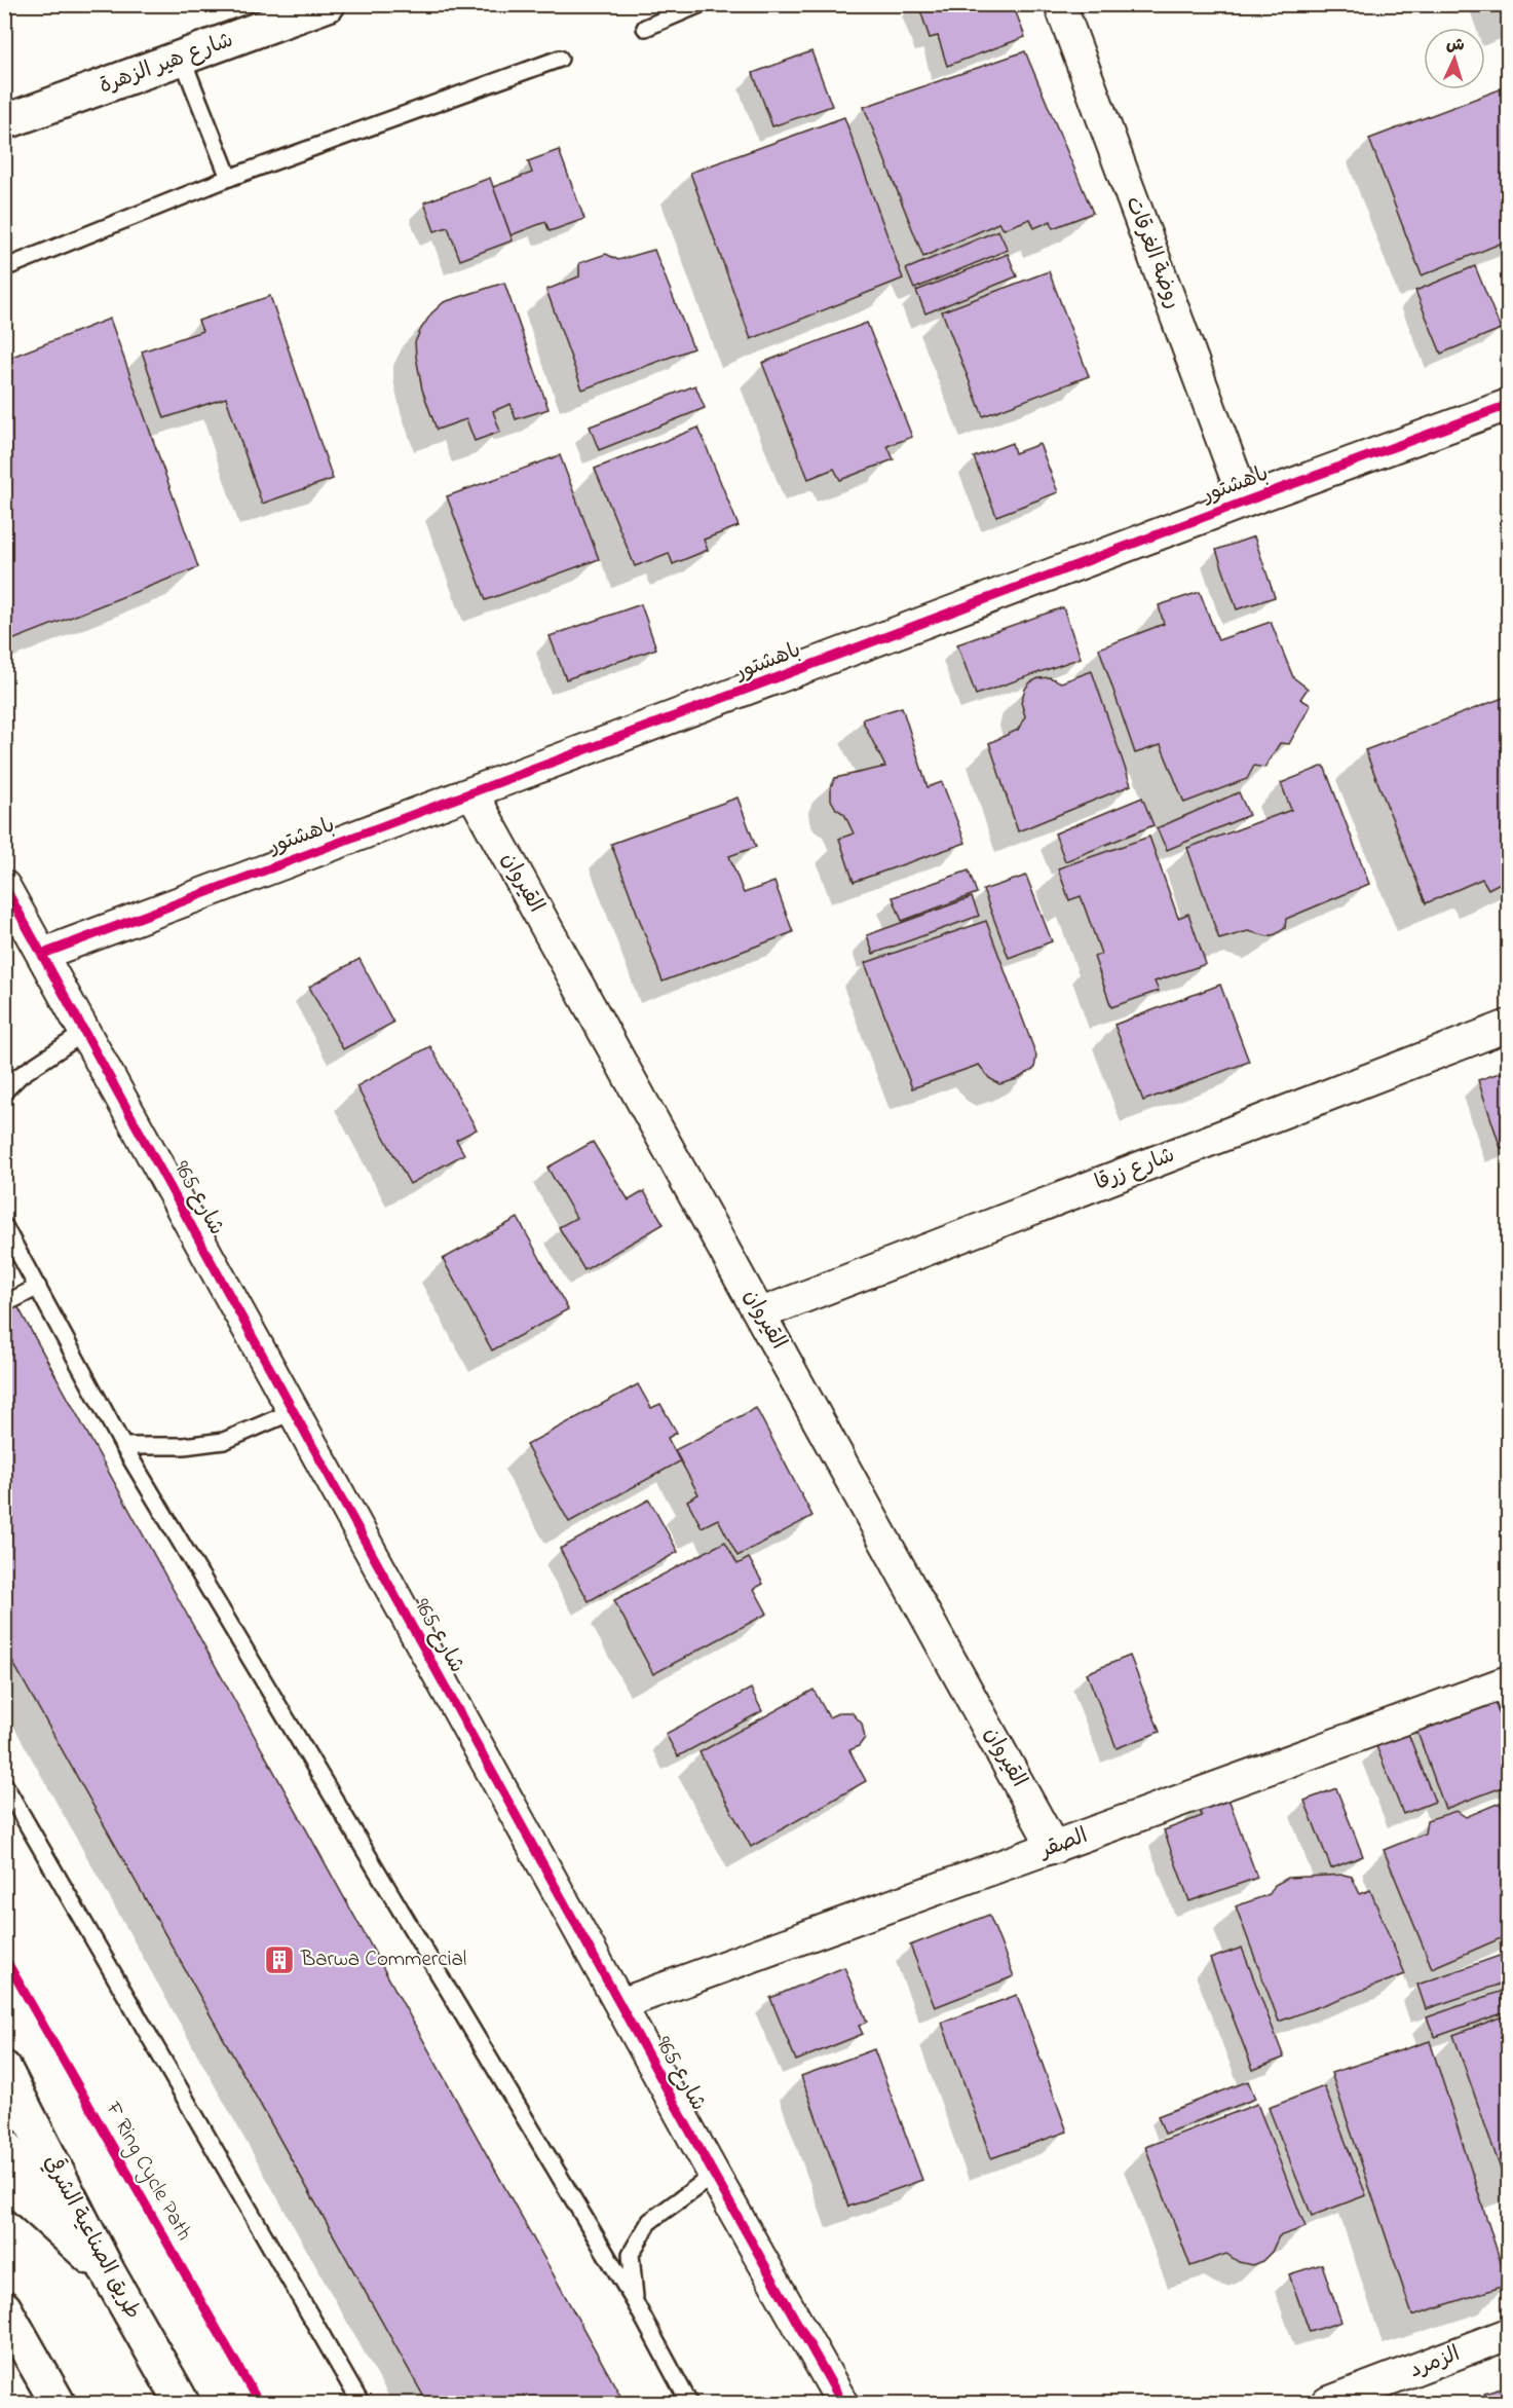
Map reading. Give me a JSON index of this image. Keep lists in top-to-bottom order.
{
  "streets": {
    "main road": ["شارع هير الزهرة", "طريق الصناعية الشرقي"],
    "street": [
      "روضة الغرقات",
      "باهشتور",
      "القيروان",
      "شارع زرقا",
      "شارع 965",
      "الصقر",
      "الزمرد"
    ],
    "cycle path": ["F Ring Cycle Path"]
  },
  "crossings": [
    ["روضة الغرقات", "باهشتور"],
    ["باهشتور", "القيروان"],
    ["باهشتور", "شارع 965"],
    ["القيروان", "شارع زرقا"],
    ["القيروان", "الصقر"],
    ["شارع 965", "الصقر"]
  ],
  "places": {
    "building": ["Barwa Commercial"]
  },
  "north": "top"
}
